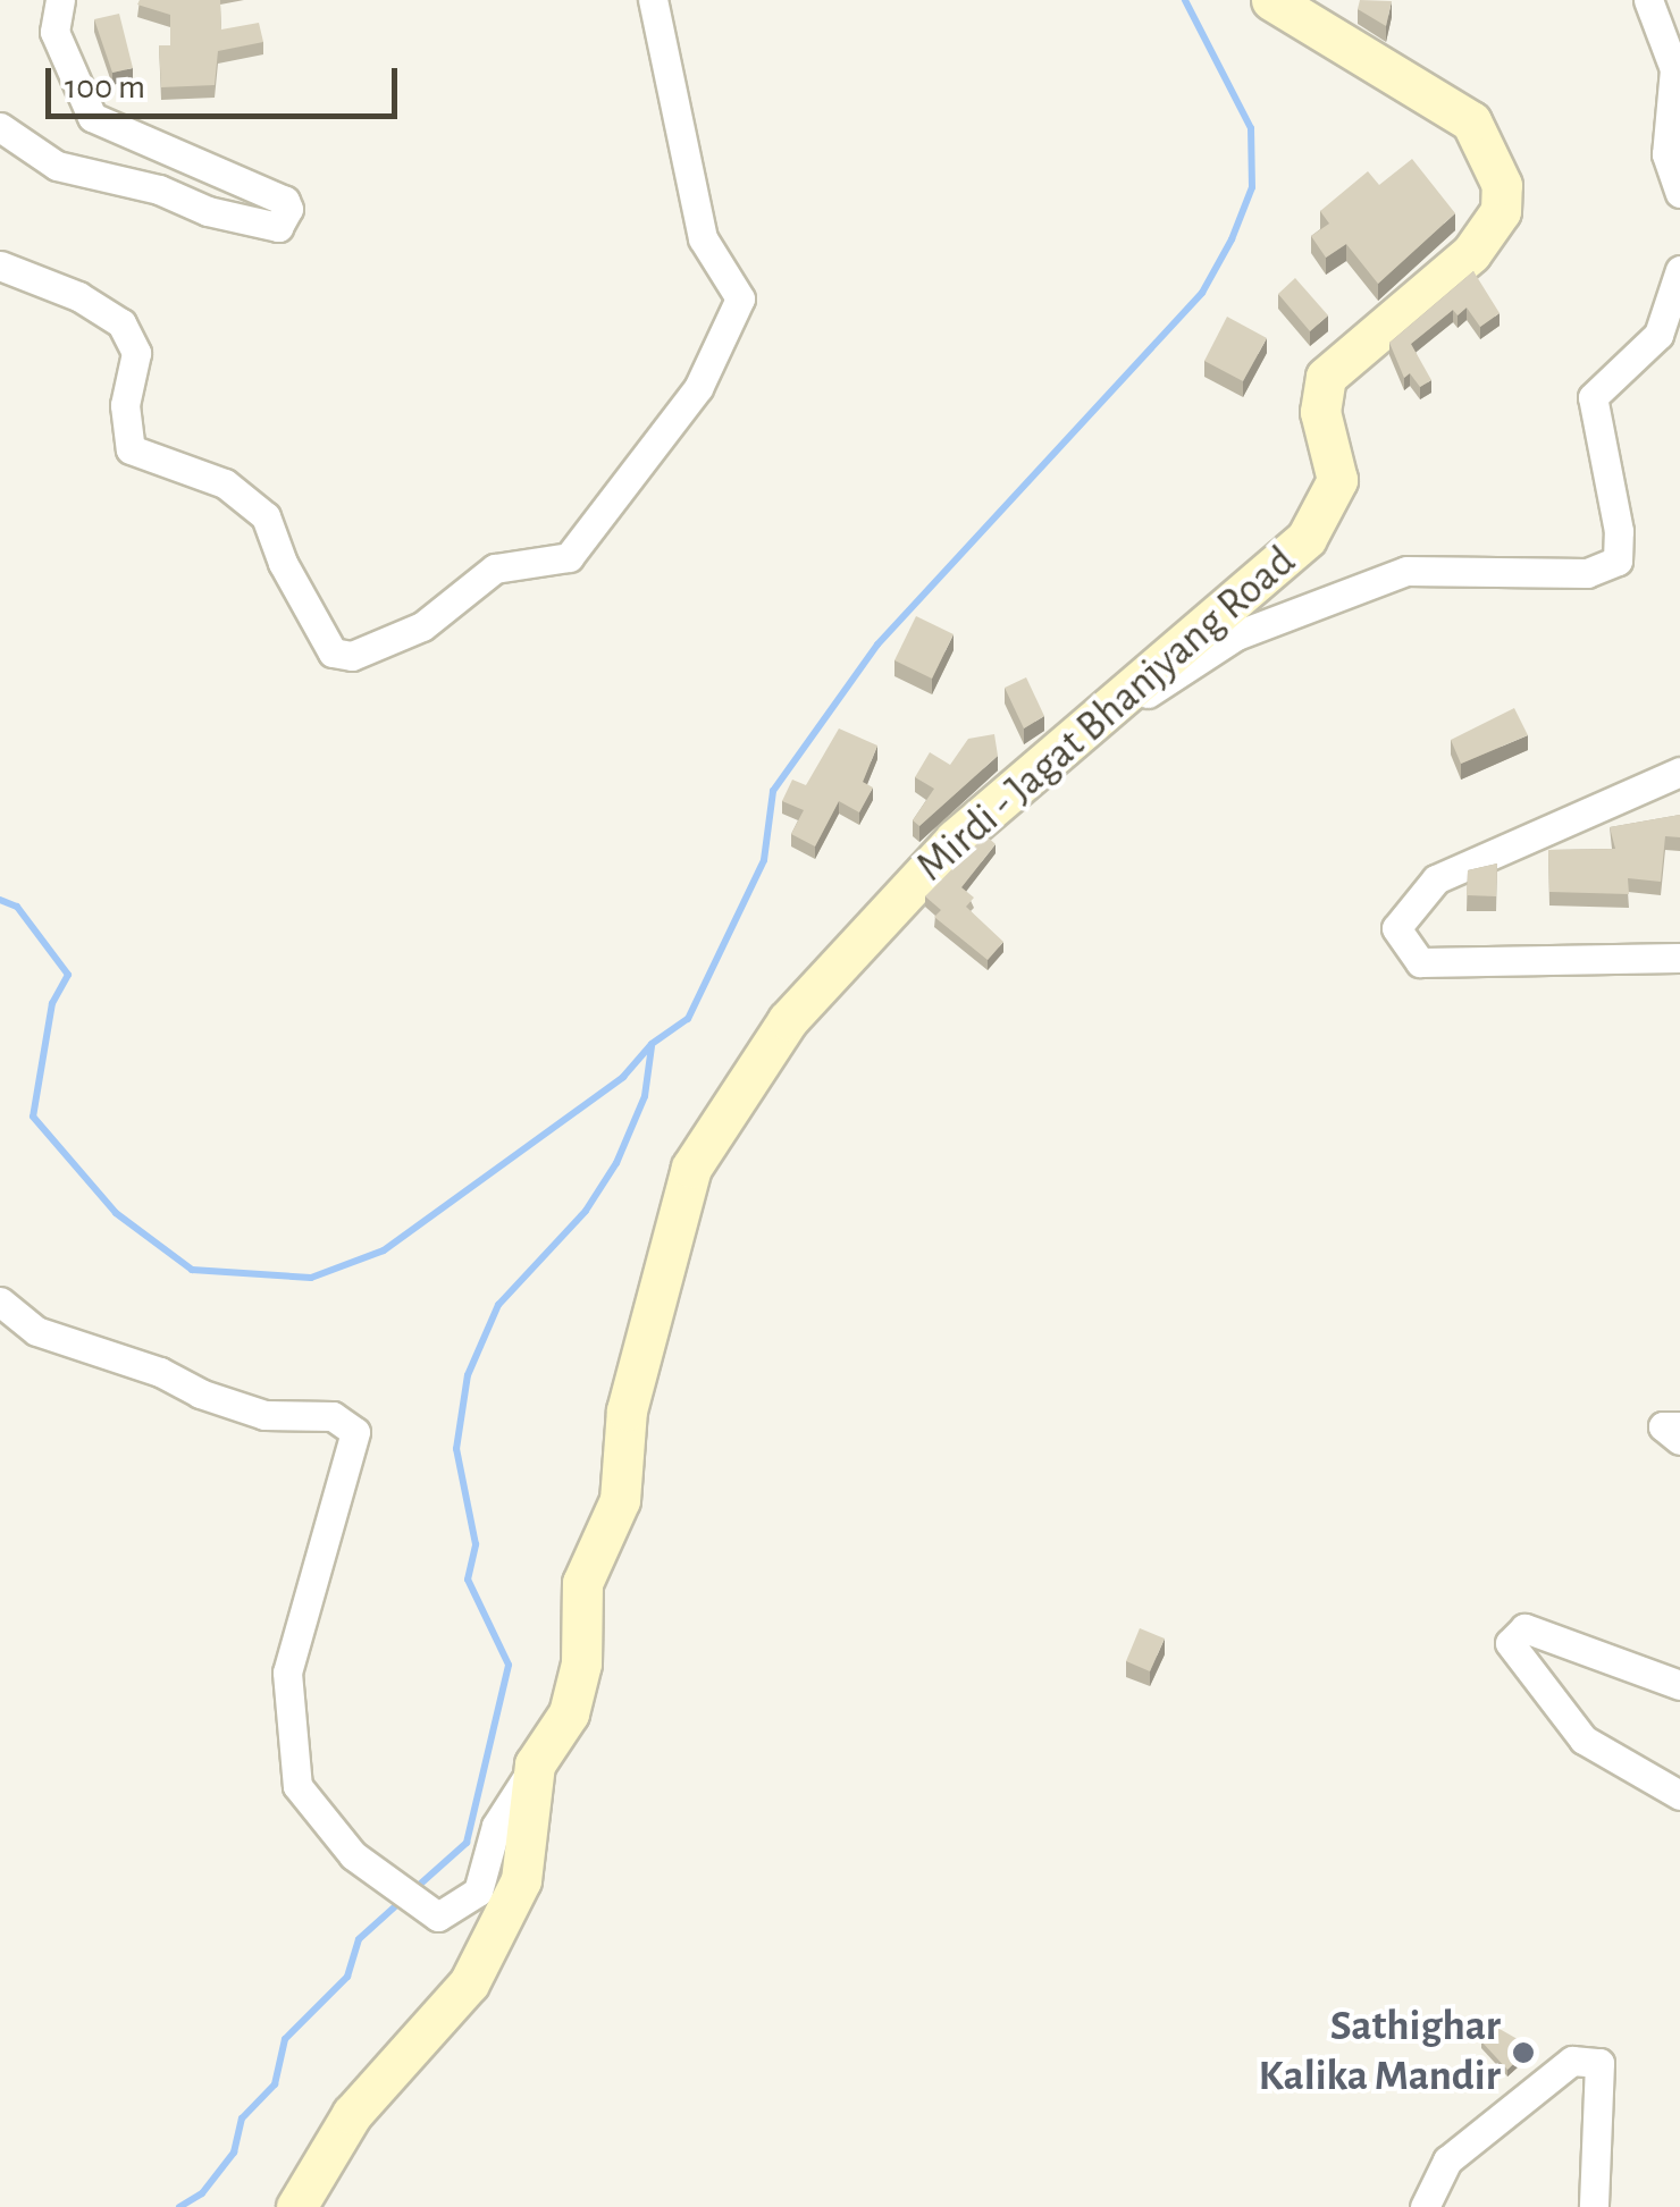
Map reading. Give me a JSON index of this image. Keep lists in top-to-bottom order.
{
  "streets": {
    "street": ["Mirdi - Jagat Bhanjyang Road"]
  },
  "places": ["Sathighar Kalika Mandir"],
  "scale_bar": "100 m"
}
